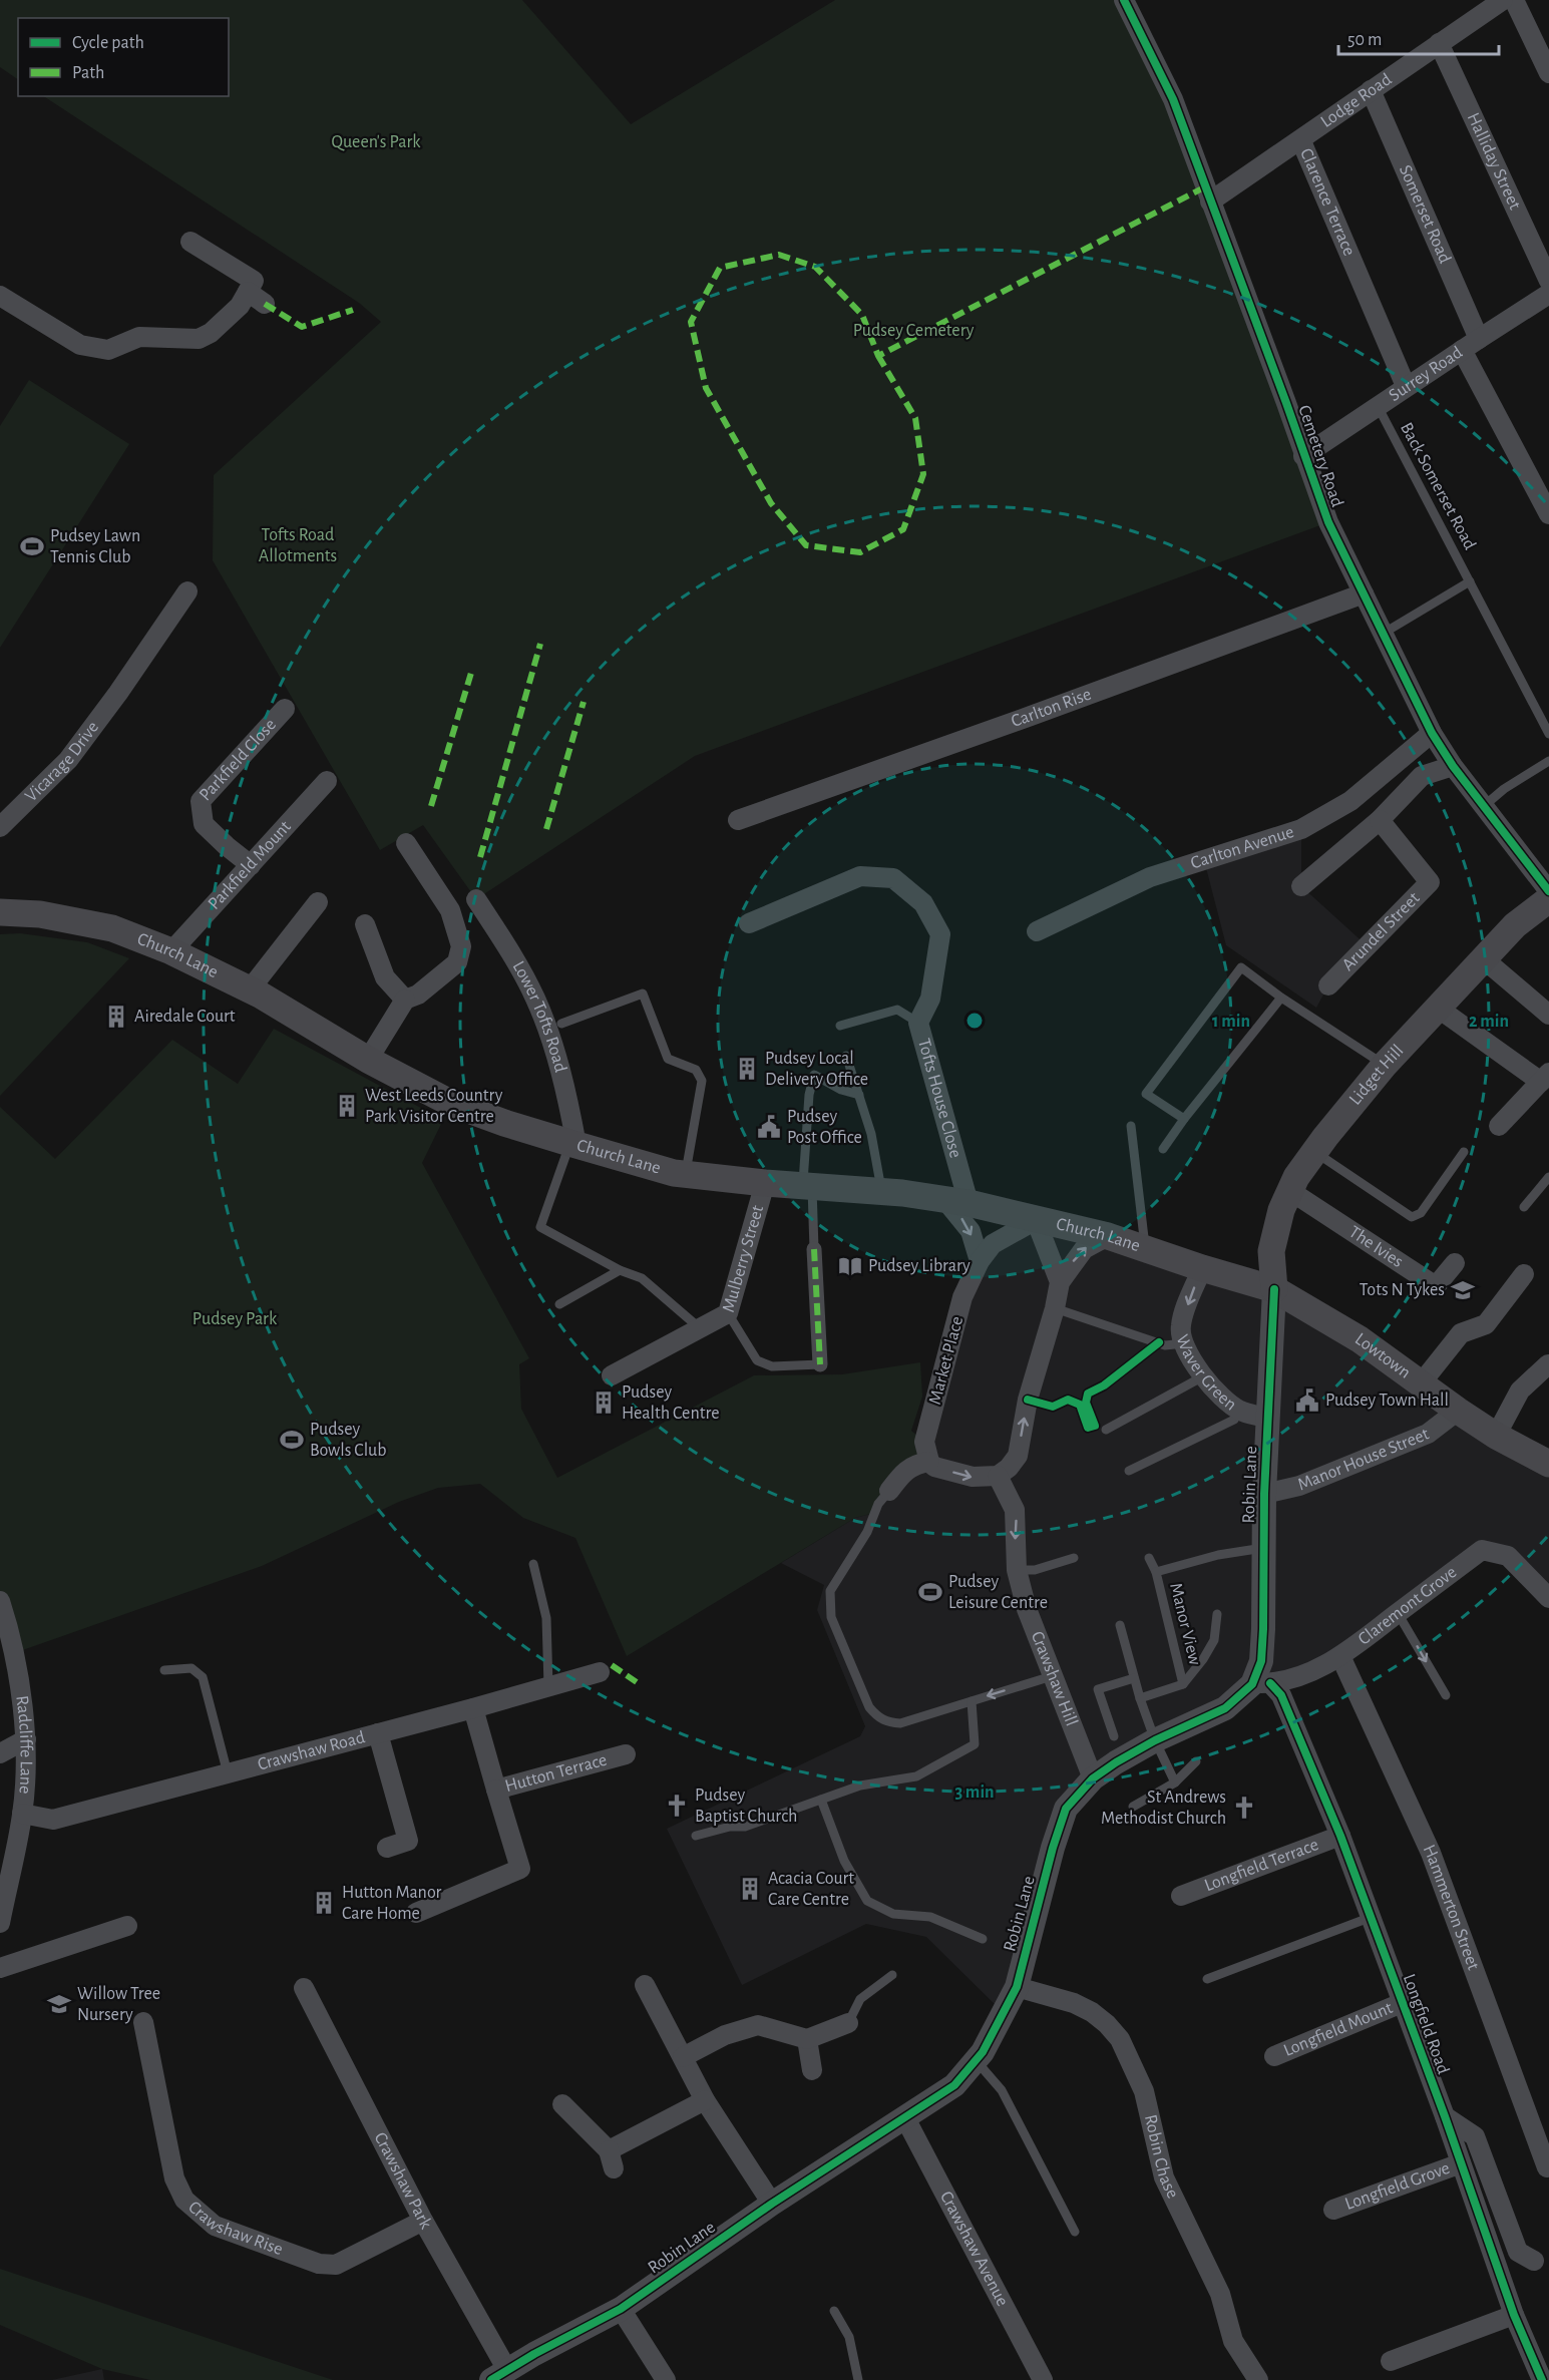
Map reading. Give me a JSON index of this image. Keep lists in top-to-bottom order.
{
  "streets": {
    "main road": ["Church Lane", "Lidget Hill", "Lowtown"],
    "street": [
      "Lodge Road",
      "Halliday Street",
      "Clarence Terrace",
      "Somerset Road",
      "Surrey Road",
      "Cemetery Road",
      "Carlton Rise",
      "Parkfield Close",
      "Vicarage Drive",
      "Carlton Avenue",
      "Parkfield Mount",
      "Arundel Street",
      "Lower Tofts Road",
      "Tofts House Close",
      "The Ivies",
      "Mulberry Street",
      "Market Place",
      "Waver Green",
      "Manor House Street",
      "Robin Lane",
      "Claremont Grove",
      "Crawshaw Hill",
      "Radcliffe Lane",
      "Crawshaw Road",
      "Hutton Terrace",
      "Longfield Terrace",
      "Hammerton Street",
      "Longfield Road",
      "Longfield Mount",
      "Robin Chase",
      "Crawshaw Park",
      "Longfield Grove",
      "Crawshaw Rise",
      "Crawshaw Avenue"
    ],
    "lane": ["Back Somerset Road", "Manor View"]
  },
  "crossings": [
    ["Lodge Road", "Halliday Street"],
    ["Lodge Road", "Clarence Terrace"],
    ["Lodge Road", "Somerset Road"],
    ["Lodge Road", "Cemetery Road"],
    ["Halliday Street", "Surrey Road"],
    ["Clarence Terrace", "Surrey Road"],
    ["Somerset Road", "Surrey Road"],
    ["Surrey Road", "Cemetery Road"],
    ["Surrey Road", "Back Somerset Road"],
    ["Cemetery Road", "Carlton Rise"],
    ["Cemetery Road", "Carlton Avenue"],
    ["Parkfield Close", "Parkfield Mount"],
    ["Parkfield Mount", "Church Lane"],
    ["Church Lane", "Lower Tofts Road"],
    ["Church Lane", "Lidget Hill"],
    ["Church Lane", "Tofts House Close"],
    ["Church Lane", "Mulberry Street"],
    ["Church Lane", "Lowtown"],
    ["Church Lane", "Market Place"],
    ["Church Lane", "Waver Green"],
    ["Church Lane", "Robin Lane"],
    ["Lidget Hill", "The Ivies"],
    ["Lidget Hill", "Lowtown"],
    ["Lidget Hill", "Robin Lane"],
    ["Lowtown", "Manor House Street"],
    ["Lowtown", "Robin Lane"],
    ["Waver Green", "Robin Lane"],
    ["Manor House Street", "Robin Lane"],
    ["Robin Lane", "Claremont Grove"],
    ["Robin Lane", "Manor View"],
    ["Robin Lane", "Crawshaw Hill"],
    ["Robin Lane", "Longfield Road"],
    ["Robin Lane", "Robin Chase"],
    ["Robin Lane", "Crawshaw Park"],
    ["Robin Lane", "Crawshaw Avenue"],
    ["Claremont Grove", "Hammerton Street"],
    ["Claremont Grove", "Longfield Road"],
    ["Radcliffe Lane", "Crawshaw Road"],
    ["Crawshaw Road", "Hutton Terrace"],
    ["Longfield Terrace", "Longfield Road"],
    ["Longfield Road", "Longfield Mount"],
    ["Longfield Road", "Longfield Grove"],
    ["Crawshaw Park", "Crawshaw Rise"]
  ],
  "one_way": ["Waver Green"],
  "parks": [
    "Queen's Park",
    "Pudsey Cemetery",
    "Tofts Road Allotments",
    "Pudsey Park"
  ],
  "places": {
    "sports": ["Pudsey Lawn Tennis Club", "Pudsey Bowls Club", "Pudsey Leisure Centre"],
    "building": [
      "Airedale Court",
      "Pudsey Local Delivery Office",
      "West Leeds Country Park Visitor Centre",
      "Pudsey Health Centre",
      "Acacia Court Care Centre",
      "Hutton Manor Care Home"
    ],
    "public building": ["Pudsey Post Office", "Pudsey Town Hall"],
    "library": ["Pudsey Library"],
    "school or university": ["Tots N Tykes", "Willow Tree Nursery"],
    "church": ["Pudsey Baptist Church", "St Andrews Methodist Church"]
  },
  "legend": ["Cycle path", "Path"],
  "scale_bar": "50 m",
  "rings": ["1 min", "2 min", "3 min"]
}
